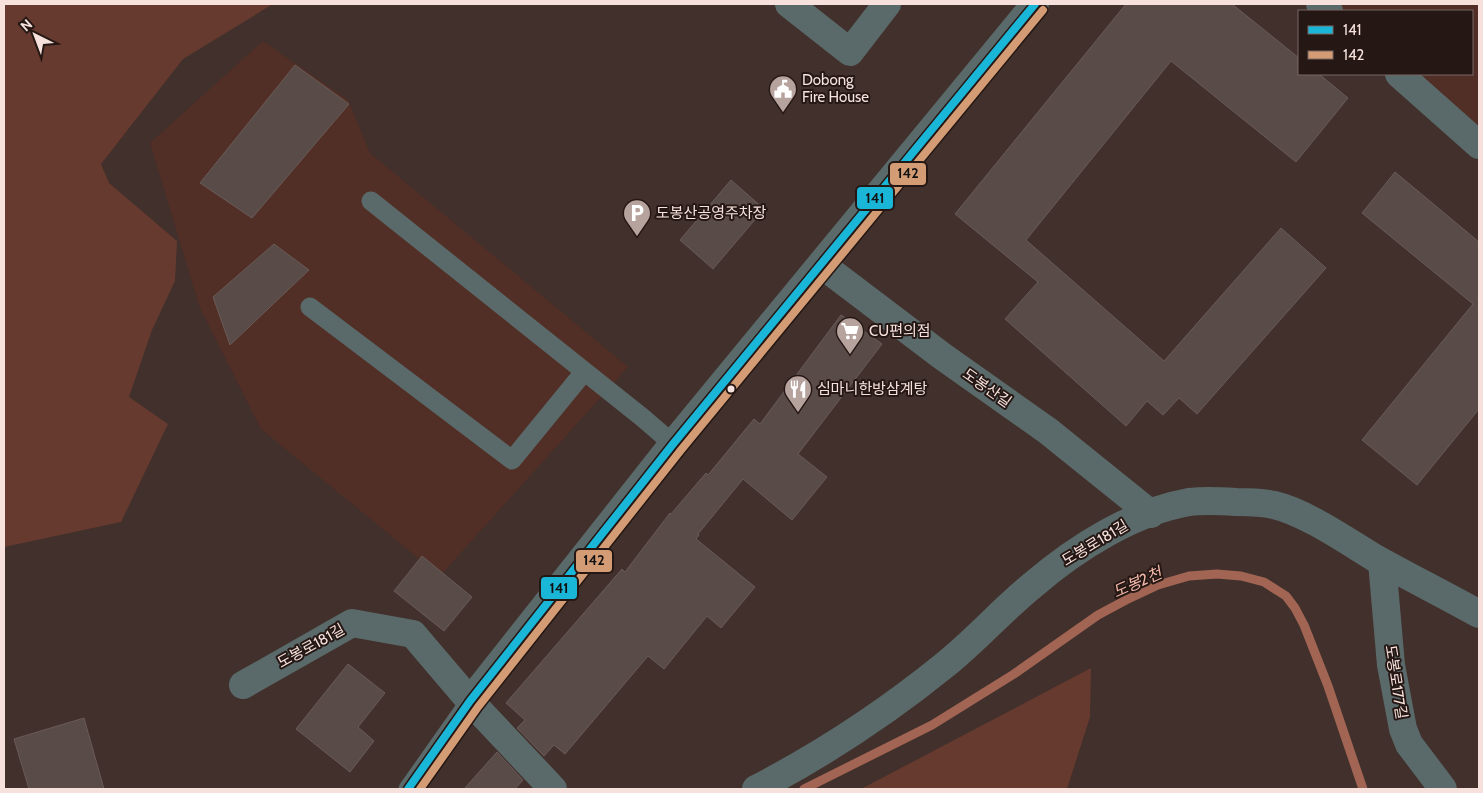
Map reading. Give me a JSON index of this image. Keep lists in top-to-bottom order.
{
  "streets": {
    "street": ["도봉산길", "도봉로181길", "도봉로177길"]
  },
  "crossings": [
    ["도봉산길", "도봉로181길"],
    ["도봉로181길", "도봉로177길"]
  ],
  "water": ["도봉2천"],
  "places": {
    "public building": ["Dobong Fire House"],
    "parking": ["도봉산공영주차장"],
    "supermarket": ["CU편의점"],
    "restaurant": ["심마니한방삼계탕"]
  },
  "lines": ["transit line 141", "transit line 142"],
  "legend": ["141", "142"],
  "north": "top left"
}
